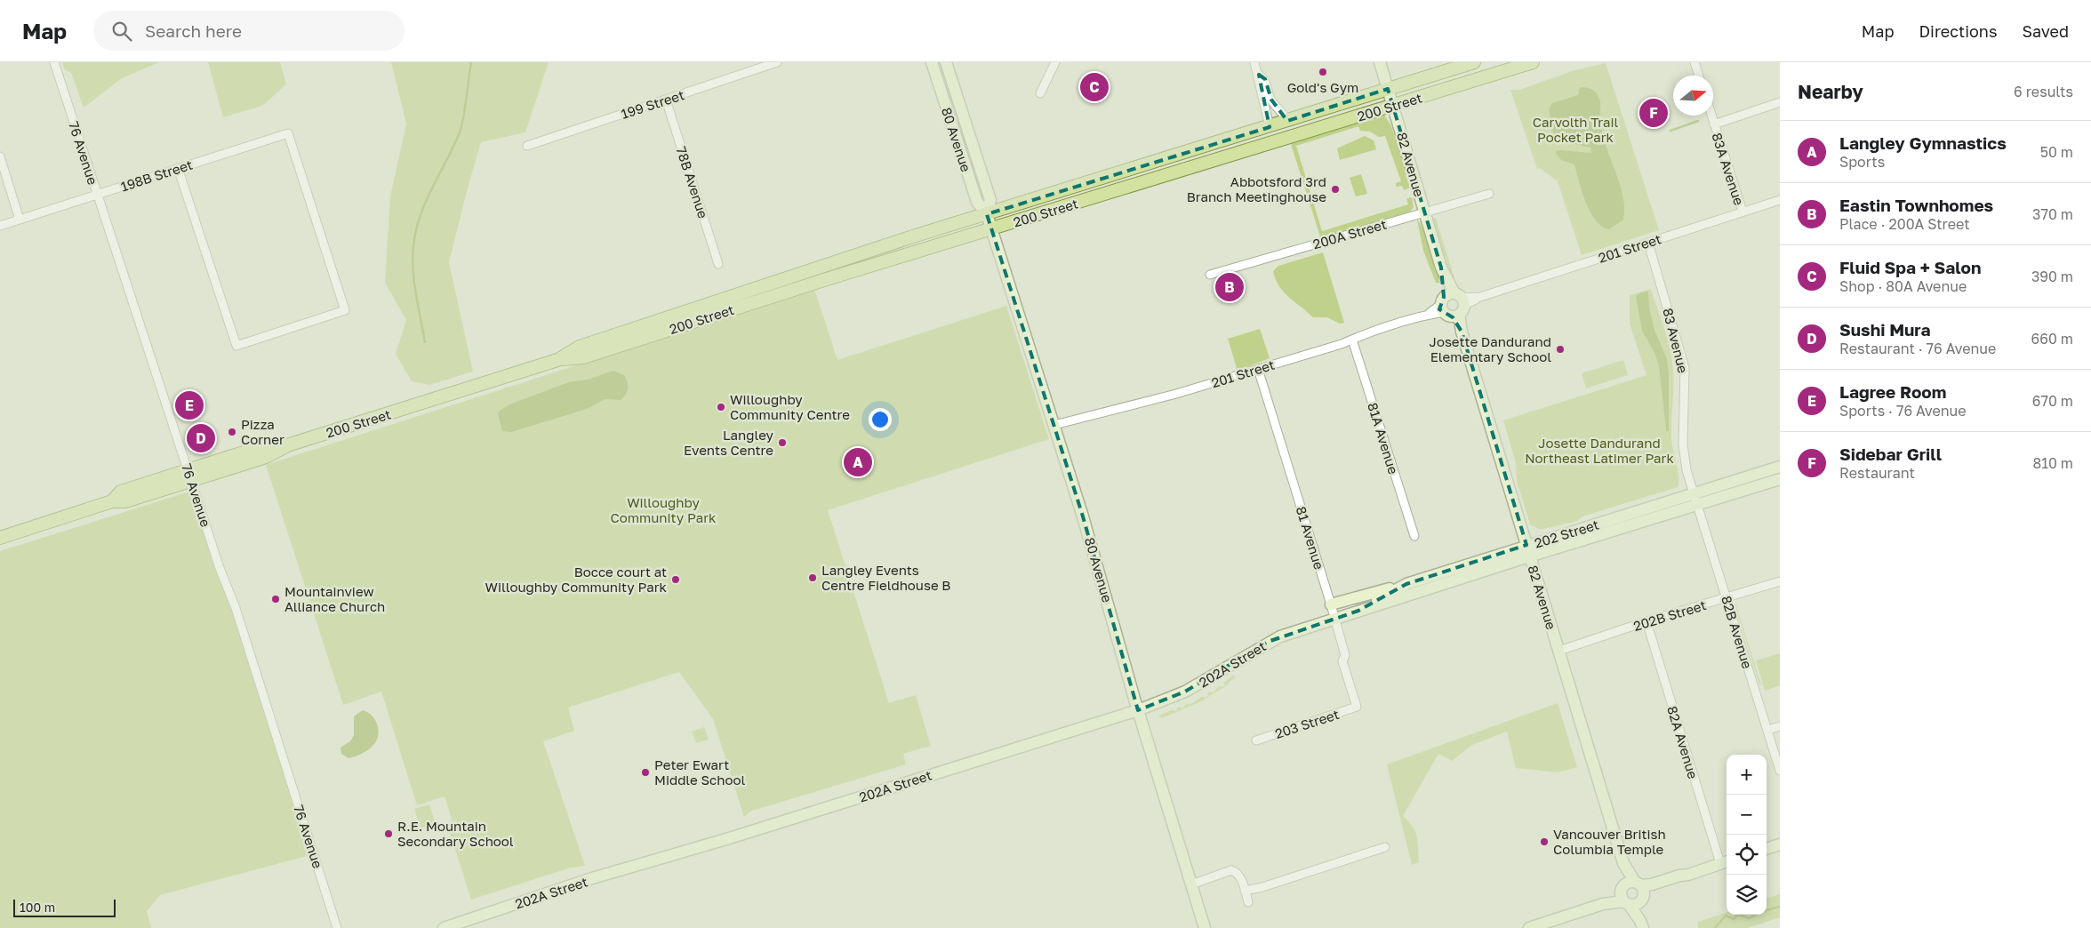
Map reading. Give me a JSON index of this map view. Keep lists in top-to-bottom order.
{
  "streets": {
    "main road": [
      "200 Street",
      "80 Avenue",
      "82 Avenue",
      "202 Street",
      "202A Street"
    ],
    "street": [
      "199 Street",
      "76 Avenue",
      "83A Avenue",
      "198B Street",
      "78B Avenue",
      "200A Street",
      "201 Street",
      "83 Avenue",
      "81A Avenue",
      "81 Avenue",
      "202B Street",
      "82B Avenue",
      "203 Street",
      "82A Avenue"
    ]
  },
  "crossings": [
    ["199 Street", "78B Avenue"],
    ["200 Street", "80 Avenue"],
    ["200 Street", "76 Avenue"],
    ["200 Street", "82 Avenue"],
    ["80 Avenue", "201 Street"],
    ["80 Avenue", "202A Street"],
    ["76 Avenue", "198B Street"],
    ["82 Avenue", "200A Street"],
    ["82 Avenue", "201 Street"],
    ["82 Avenue", "202 Street"],
    ["82 Avenue", "202B Street"],
    ["83A Avenue", "201 Street"],
    ["201 Street", "83 Avenue"],
    ["201 Street", "81A Avenue"],
    ["201 Street", "81 Avenue"],
    ["83 Avenue", "202 Street"],
    ["83 Avenue", "82B Avenue"],
    ["202 Street", "81 Avenue"],
    ["202 Street", "82B Avenue"],
    ["202 Street", "202A Street"],
    ["81 Avenue", "202A Street"],
    ["81 Avenue", "203 Street"],
    ["202B Street", "82B Avenue"],
    ["202B Street", "82A Avenue"]
  ],
  "parks": ["Carvolth Trail Pocket Park", "Josette Dandurand Northeast Latimer Park", "Willoughby Community Park"],
  "places": [
    "Gold's Gym",
    "Abbotsford 3rd Branch Meetinghouse",
    "Josette Dandurand Elementary School",
    "Willoughby Community Centre",
    "Pizza Corner",
    "Langley Events Centre",
    "Langley Events Centre Fieldhouse B",
    "Bocce court at Willoughby Community Park",
    "Mountainview Alliance Church",
    "Peter Ewart Middle School",
    "R.E. Mountain Secondary School",
    "Vancouver British Columbia Temple"
  ],
  "scale_bar": "100 m",
  "north": "right",
  "page": {
    "header": "Map",
    "search": "Search here",
    "nav": ["Map", "Directions", "Saved"],
    "heading": ["Nearby", "6 results"],
    "pins": [
      "C",
      "F",
      "B",
      "E",
      "D",
      "A"
    ],
    "list": [
      {
        "mark": "A",
        "name": "Langley Gymnastics",
        "note": "Sports",
        "value": "50 m"
      },
      {
        "mark": "B",
        "name": "Eastin Townhomes",
        "note": "Place · 200A Street",
        "value": "370 m"
      },
      {
        "mark": "C",
        "name": "Fluid Spa + Salon",
        "note": "Shop · 80A Avenue",
        "value": "390 m"
      },
      {
        "mark": "D",
        "name": "Sushi Mura",
        "note": "Restaurant · 76 Avenue",
        "value": "660 m"
      },
      {
        "mark": "E",
        "name": "Lagree Room",
        "note": "Sports · 76 Avenue",
        "value": "670 m"
      },
      {
        "mark": "F",
        "name": "Sidebar Grill",
        "note": "Restaurant",
        "value": "810 m"
      }
    ],
    "map_buttons": ["+", "−"],
    "scale": "100 m"
  }
}
